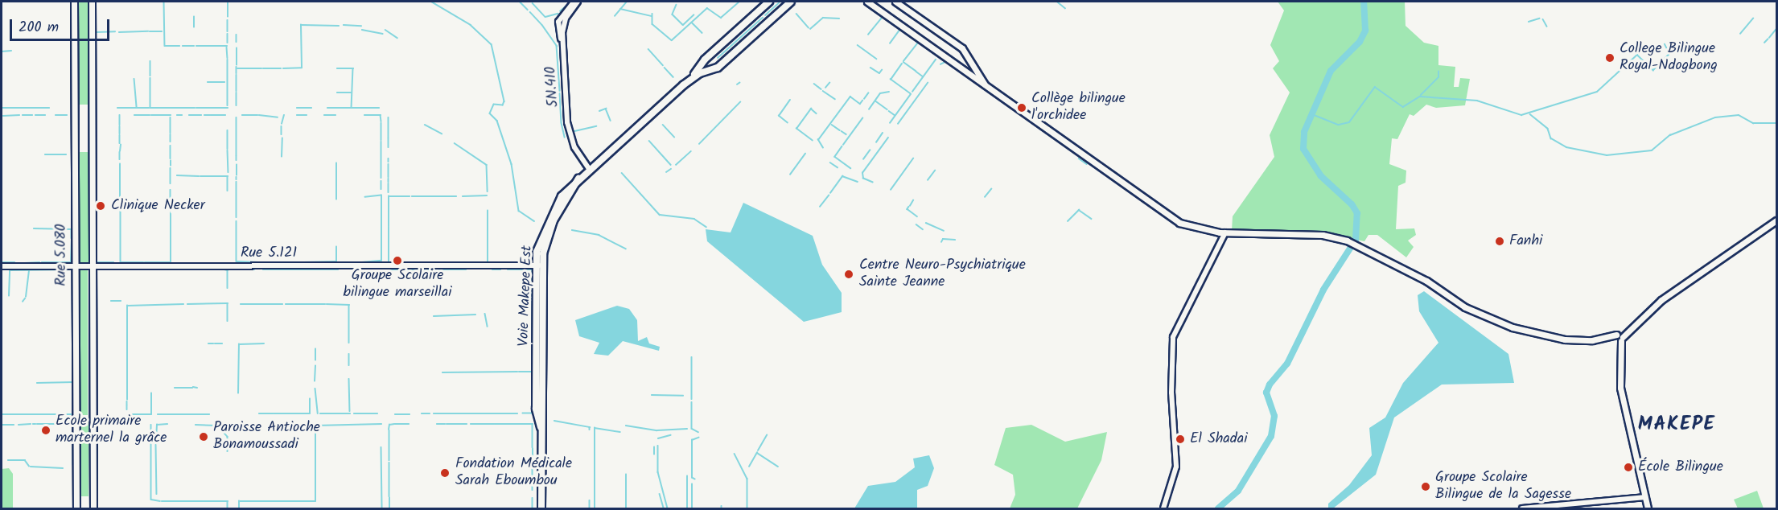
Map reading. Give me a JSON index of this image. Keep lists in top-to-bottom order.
{
  "streets": {
    "main road": ["Rue 5.080", "Voie Makepe Est"],
    "street": ["5N.410", "Rue 5.121"]
  },
  "crossings": [
    ["5N.410", "Voie Makepe Est"],
    ["Rue 5.121", "Rue 5.080"],
    ["Rue 5.121", "Voie Makepe Est"]
  ],
  "districts": ["MAKEPE"],
  "places": [
    "College Bilingue Royal-Ndogbong",
    "Collège bilingue l'orchidee",
    "Clinique Necker",
    "Fanhi",
    "Groupe Scolaire bilingue marseillai",
    "Centre Neuro-Psychiatrique Sainte Jeanne",
    "Ecole primaire marternel la grâce",
    "Paroisse Antioche Bonamoussadi",
    "El Shadai",
    "École Bilingue",
    "Fondation Médicale Sarah Eboumbou",
    "Groupe Scolaire Bilingue de la Sagesse"
  ],
  "scale_bar": "200 m"
}
